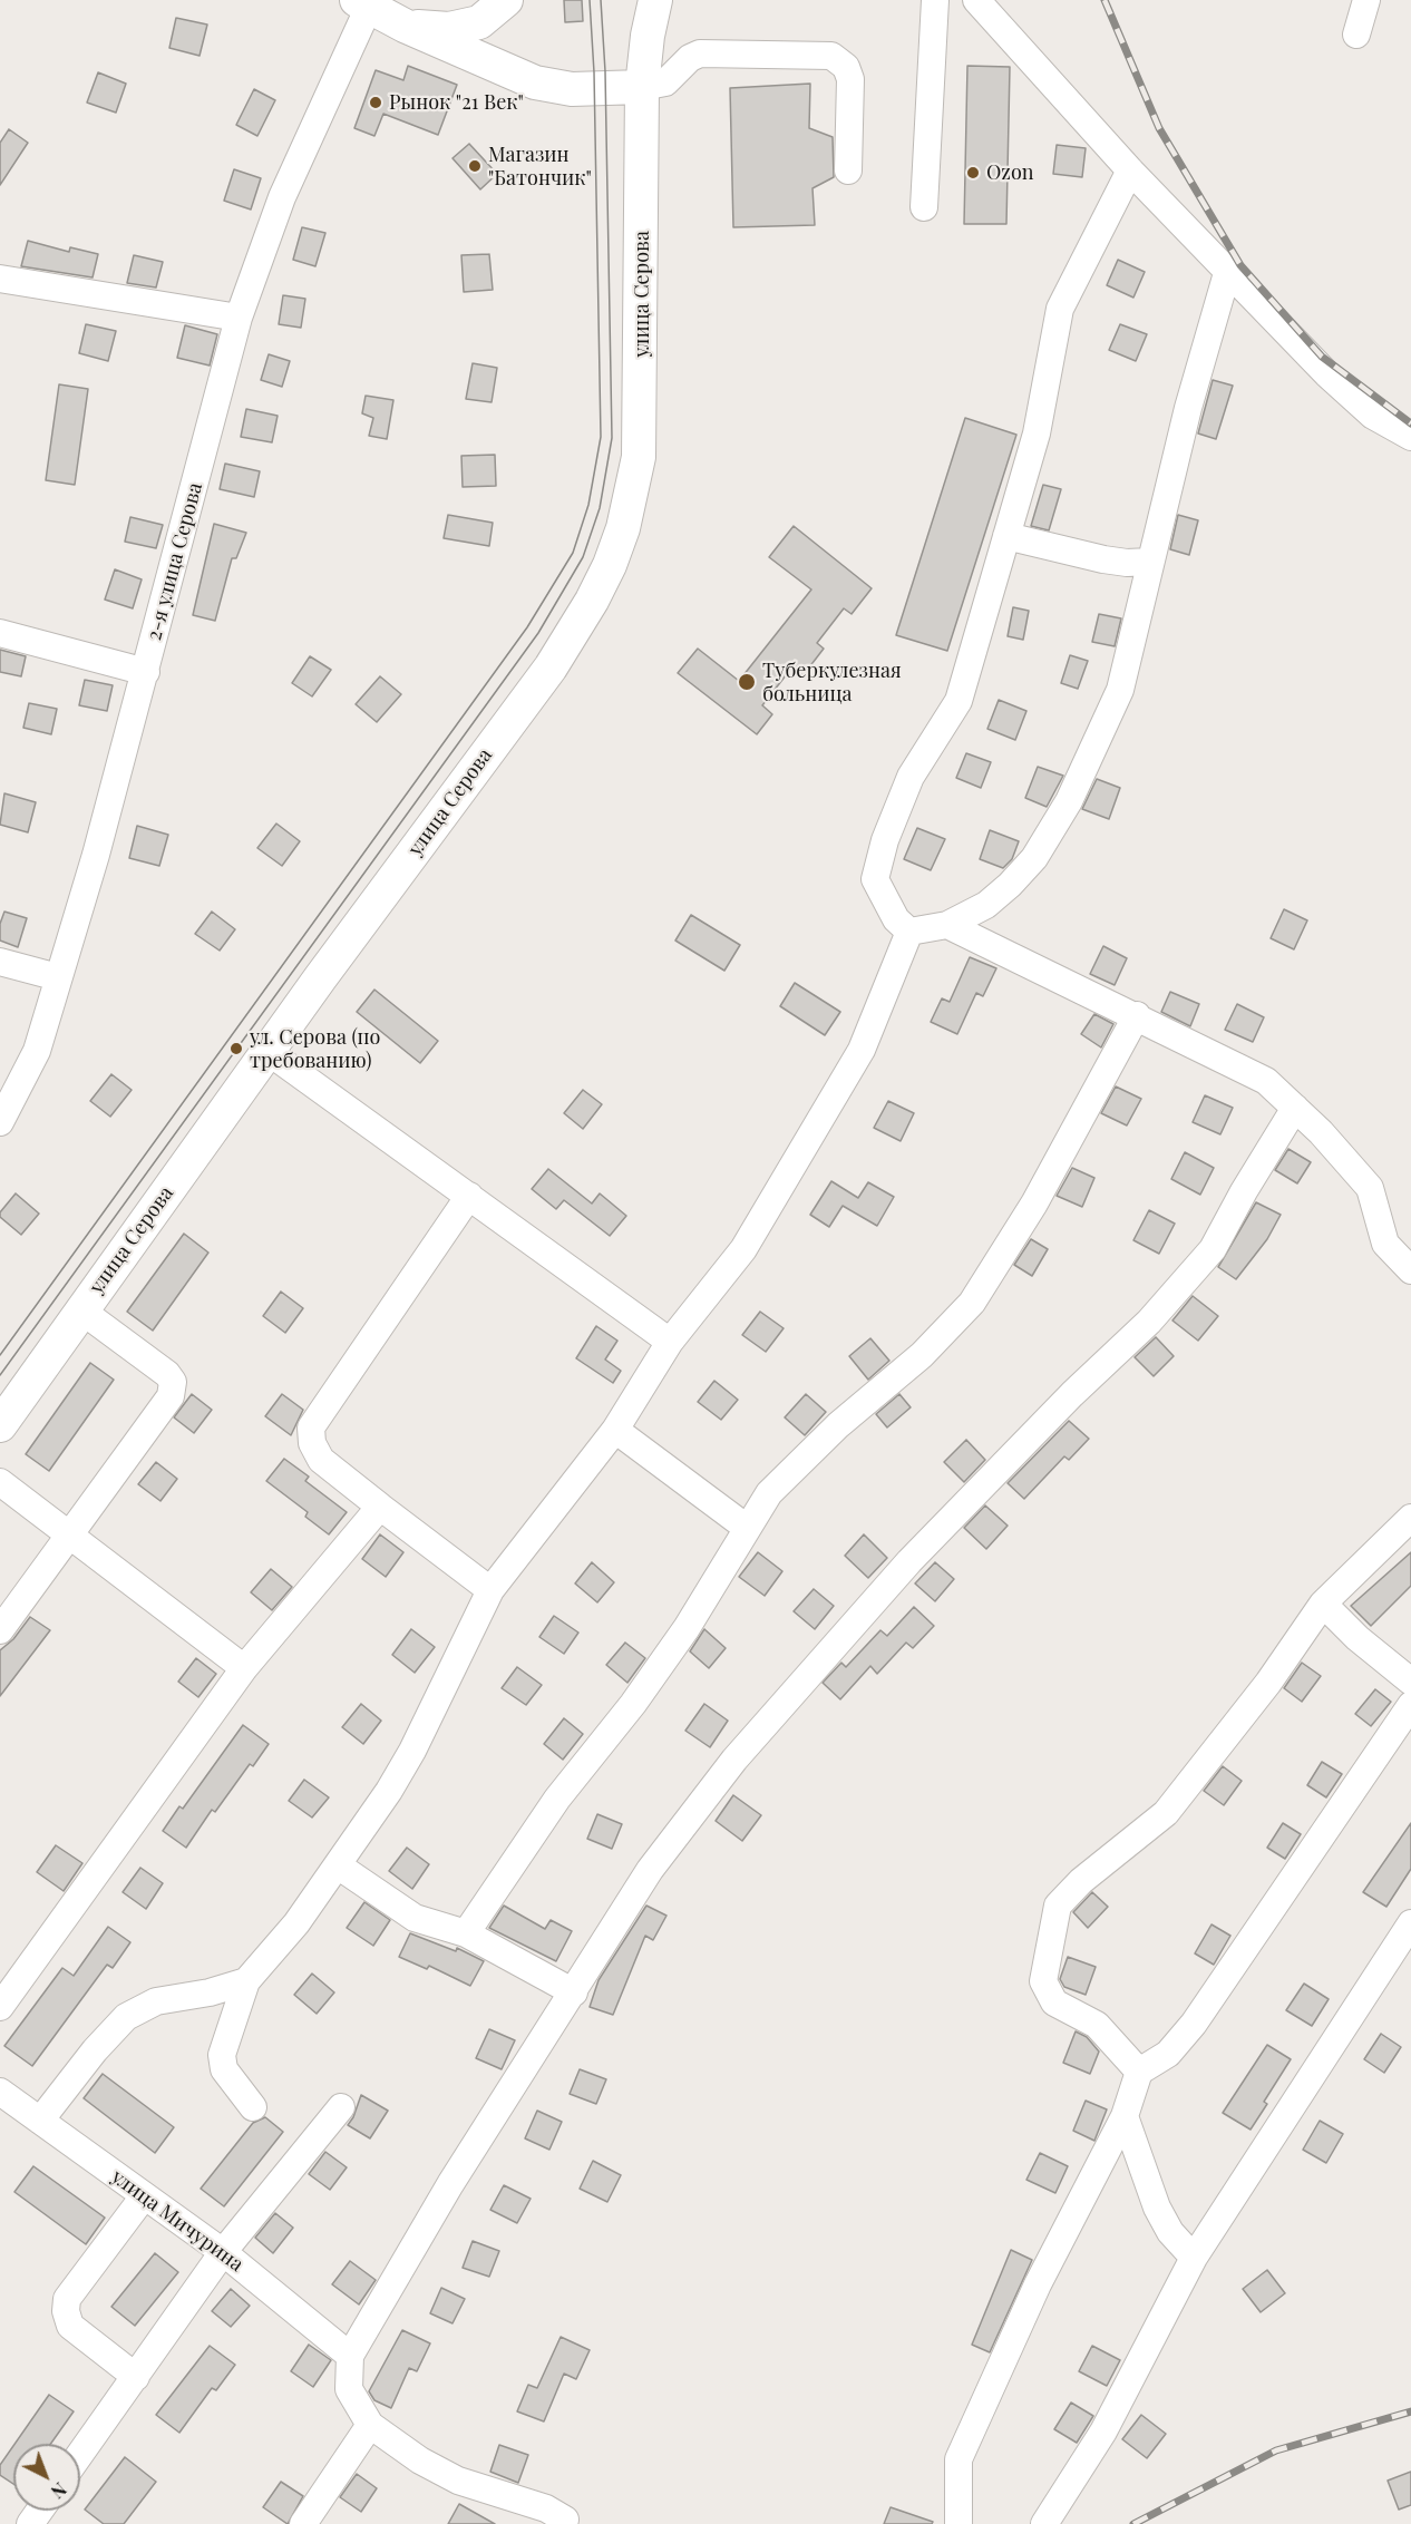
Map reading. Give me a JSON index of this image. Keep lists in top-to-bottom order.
{
  "streets": {
    "main road": ["улица Серова"],
    "street": ["2-я улица Серова", "улица Мичурина"]
  },
  "places": [
    "Рынок \"21 Век\"",
    "Магазин \"Батончик\"",
    "Ozon",
    "Туберкулезная больница",
    "ул. Серова (по требованию)"
  ],
  "north": "bottom right"
}
